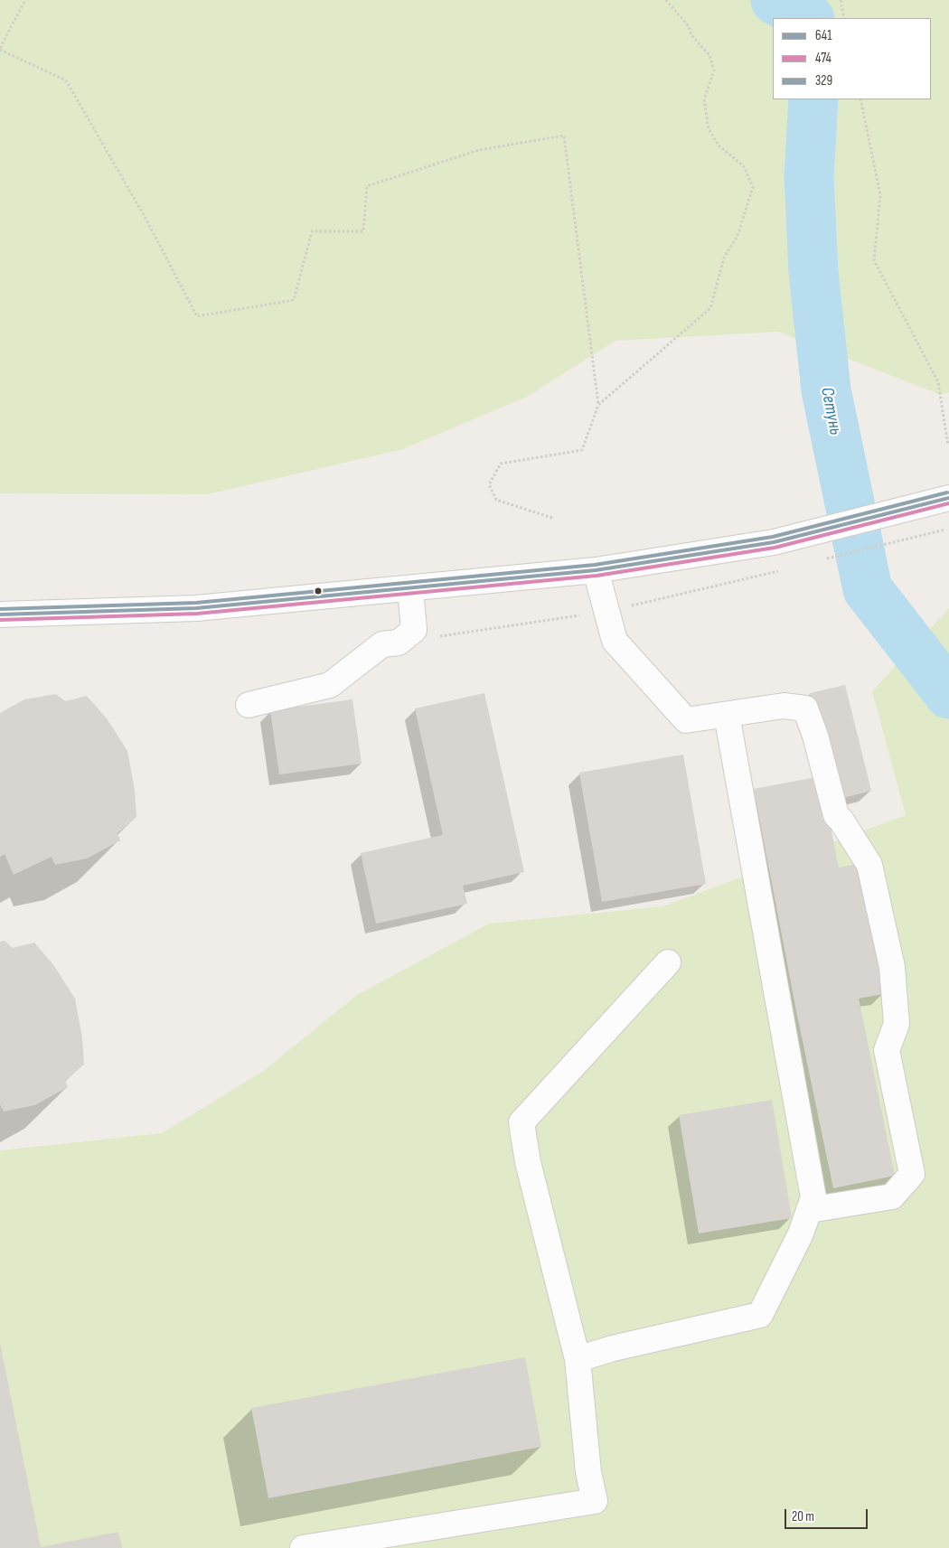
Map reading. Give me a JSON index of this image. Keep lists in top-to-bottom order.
{
  "water": ["Сетунь"],
  "lines": ["transit line 329", "transit line 641", "transit line 474"],
  "legend": ["641", "474", "329"],
  "scale_bar": "20 m"
}
